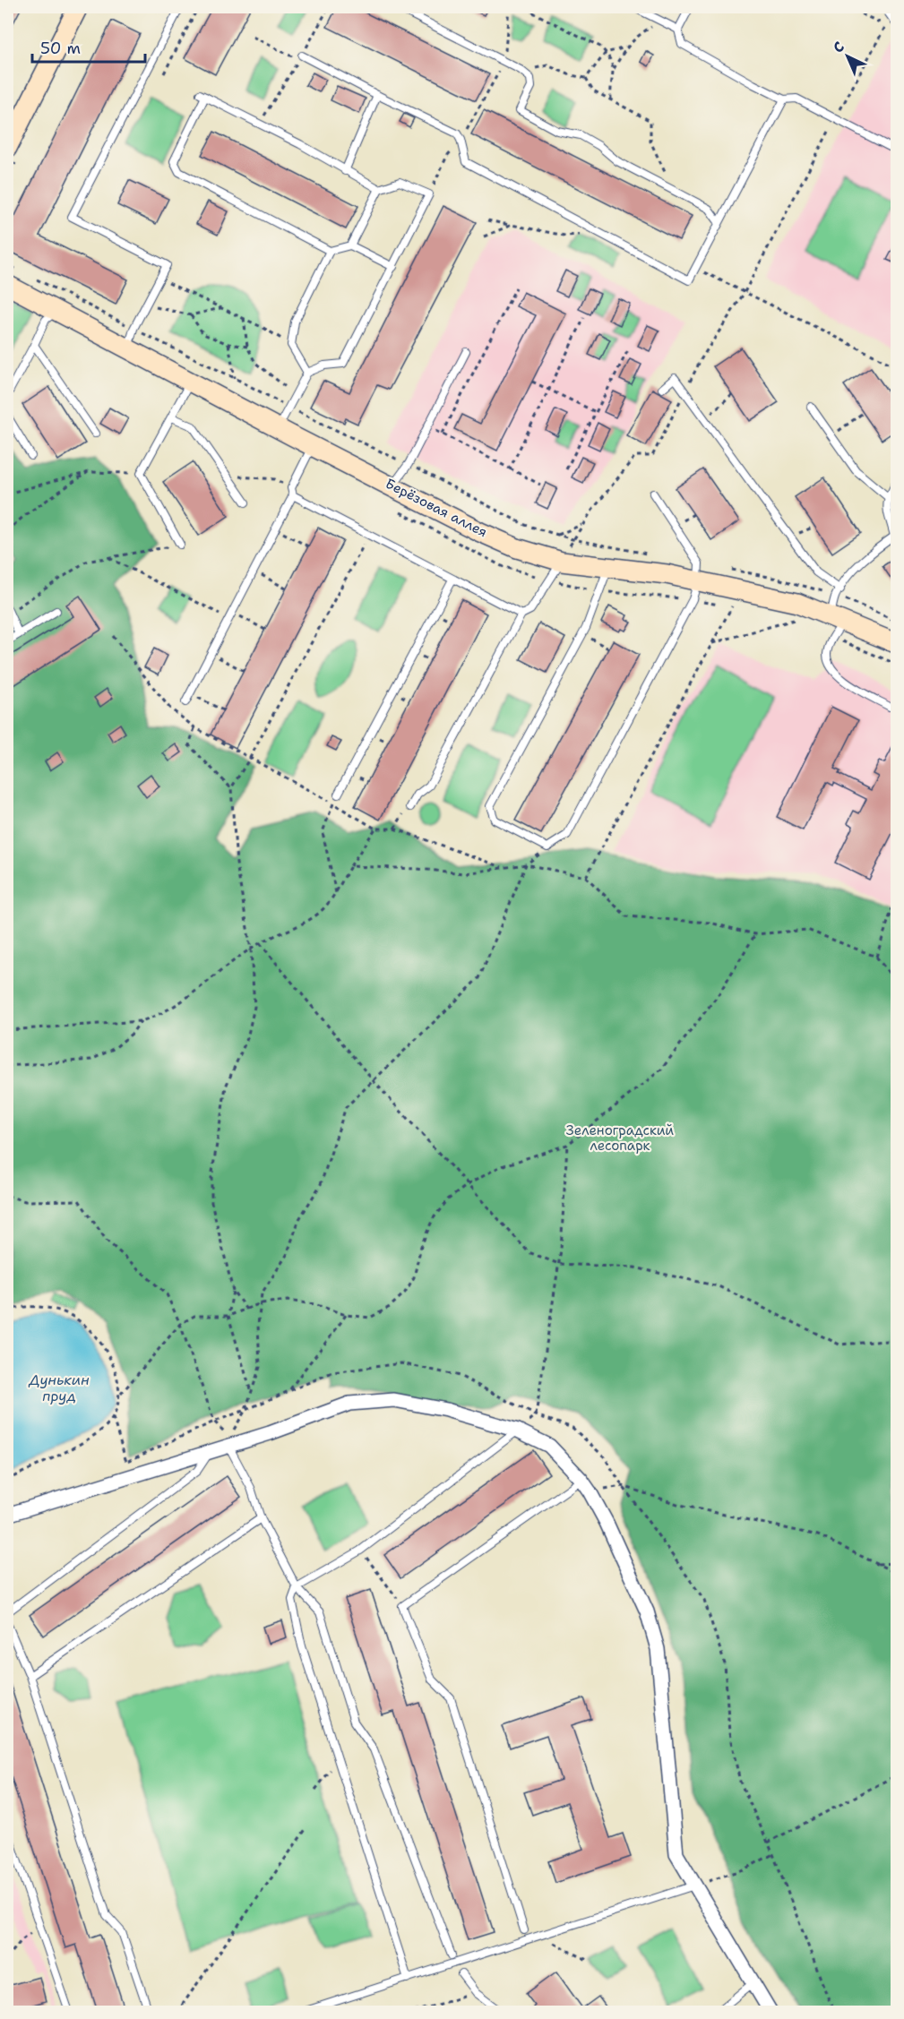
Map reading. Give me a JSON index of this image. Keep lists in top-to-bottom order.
{
  "streets": {
    "street": ["Берёзовая аллея"]
  },
  "water": ["Дунькин пруд"],
  "parks": ["Зеленоградский лесопарк"],
  "scale_bar": "50 m",
  "north": "top left"
}
